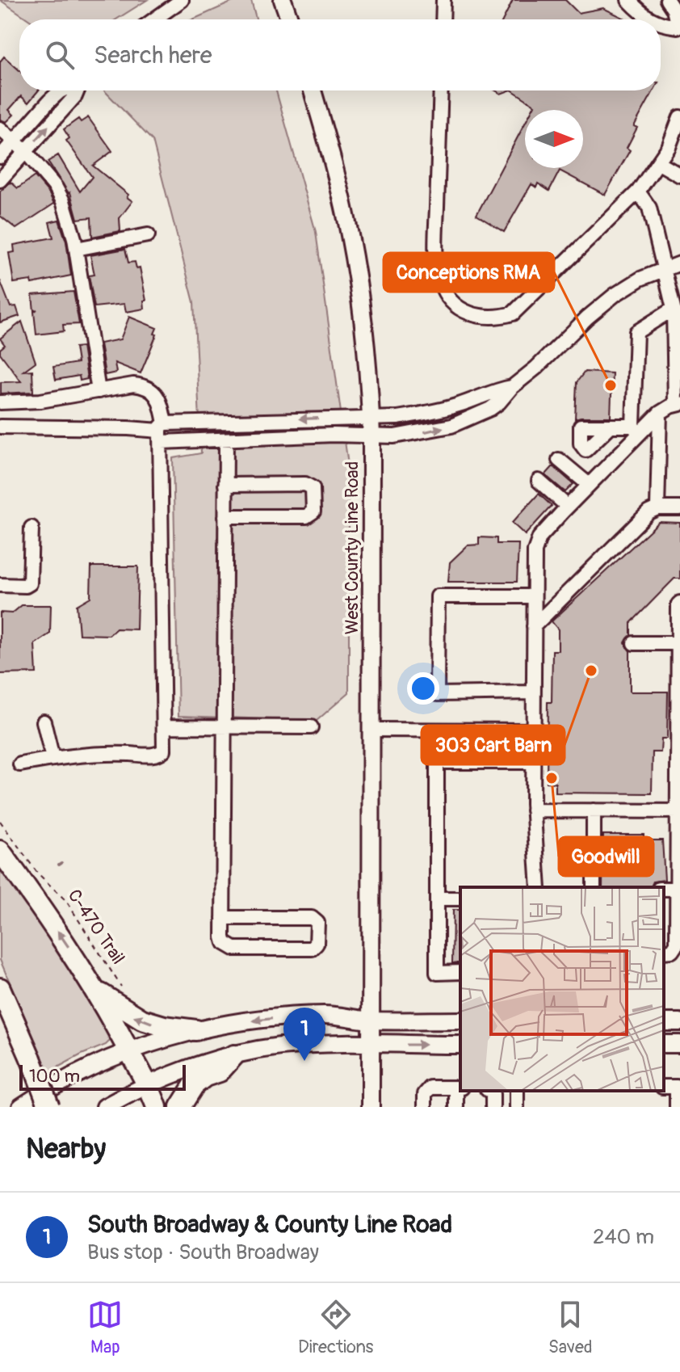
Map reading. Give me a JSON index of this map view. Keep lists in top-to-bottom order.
{
  "streets": {
    "main road": ["West County Line Road"],
    "path": ["C-470 Trail"]
  },
  "places": ["Conceptions RMA", "303 Cart Barn", "Goodwill"],
  "scale_bar": "100 m",
  "north": "right",
  "page": {
    "search": "Search here",
    "pins": "1",
    "scale": "100 m",
    "heading": "Nearby",
    "list": [
      {
        "mark": "1",
        "name": "South Broadway & County Line Road",
        "note": "Bus stop · South Broadway",
        "value": "240 m"
      }
    ],
    "nav": ["Map", "Directions", "Saved"]
  }
}
